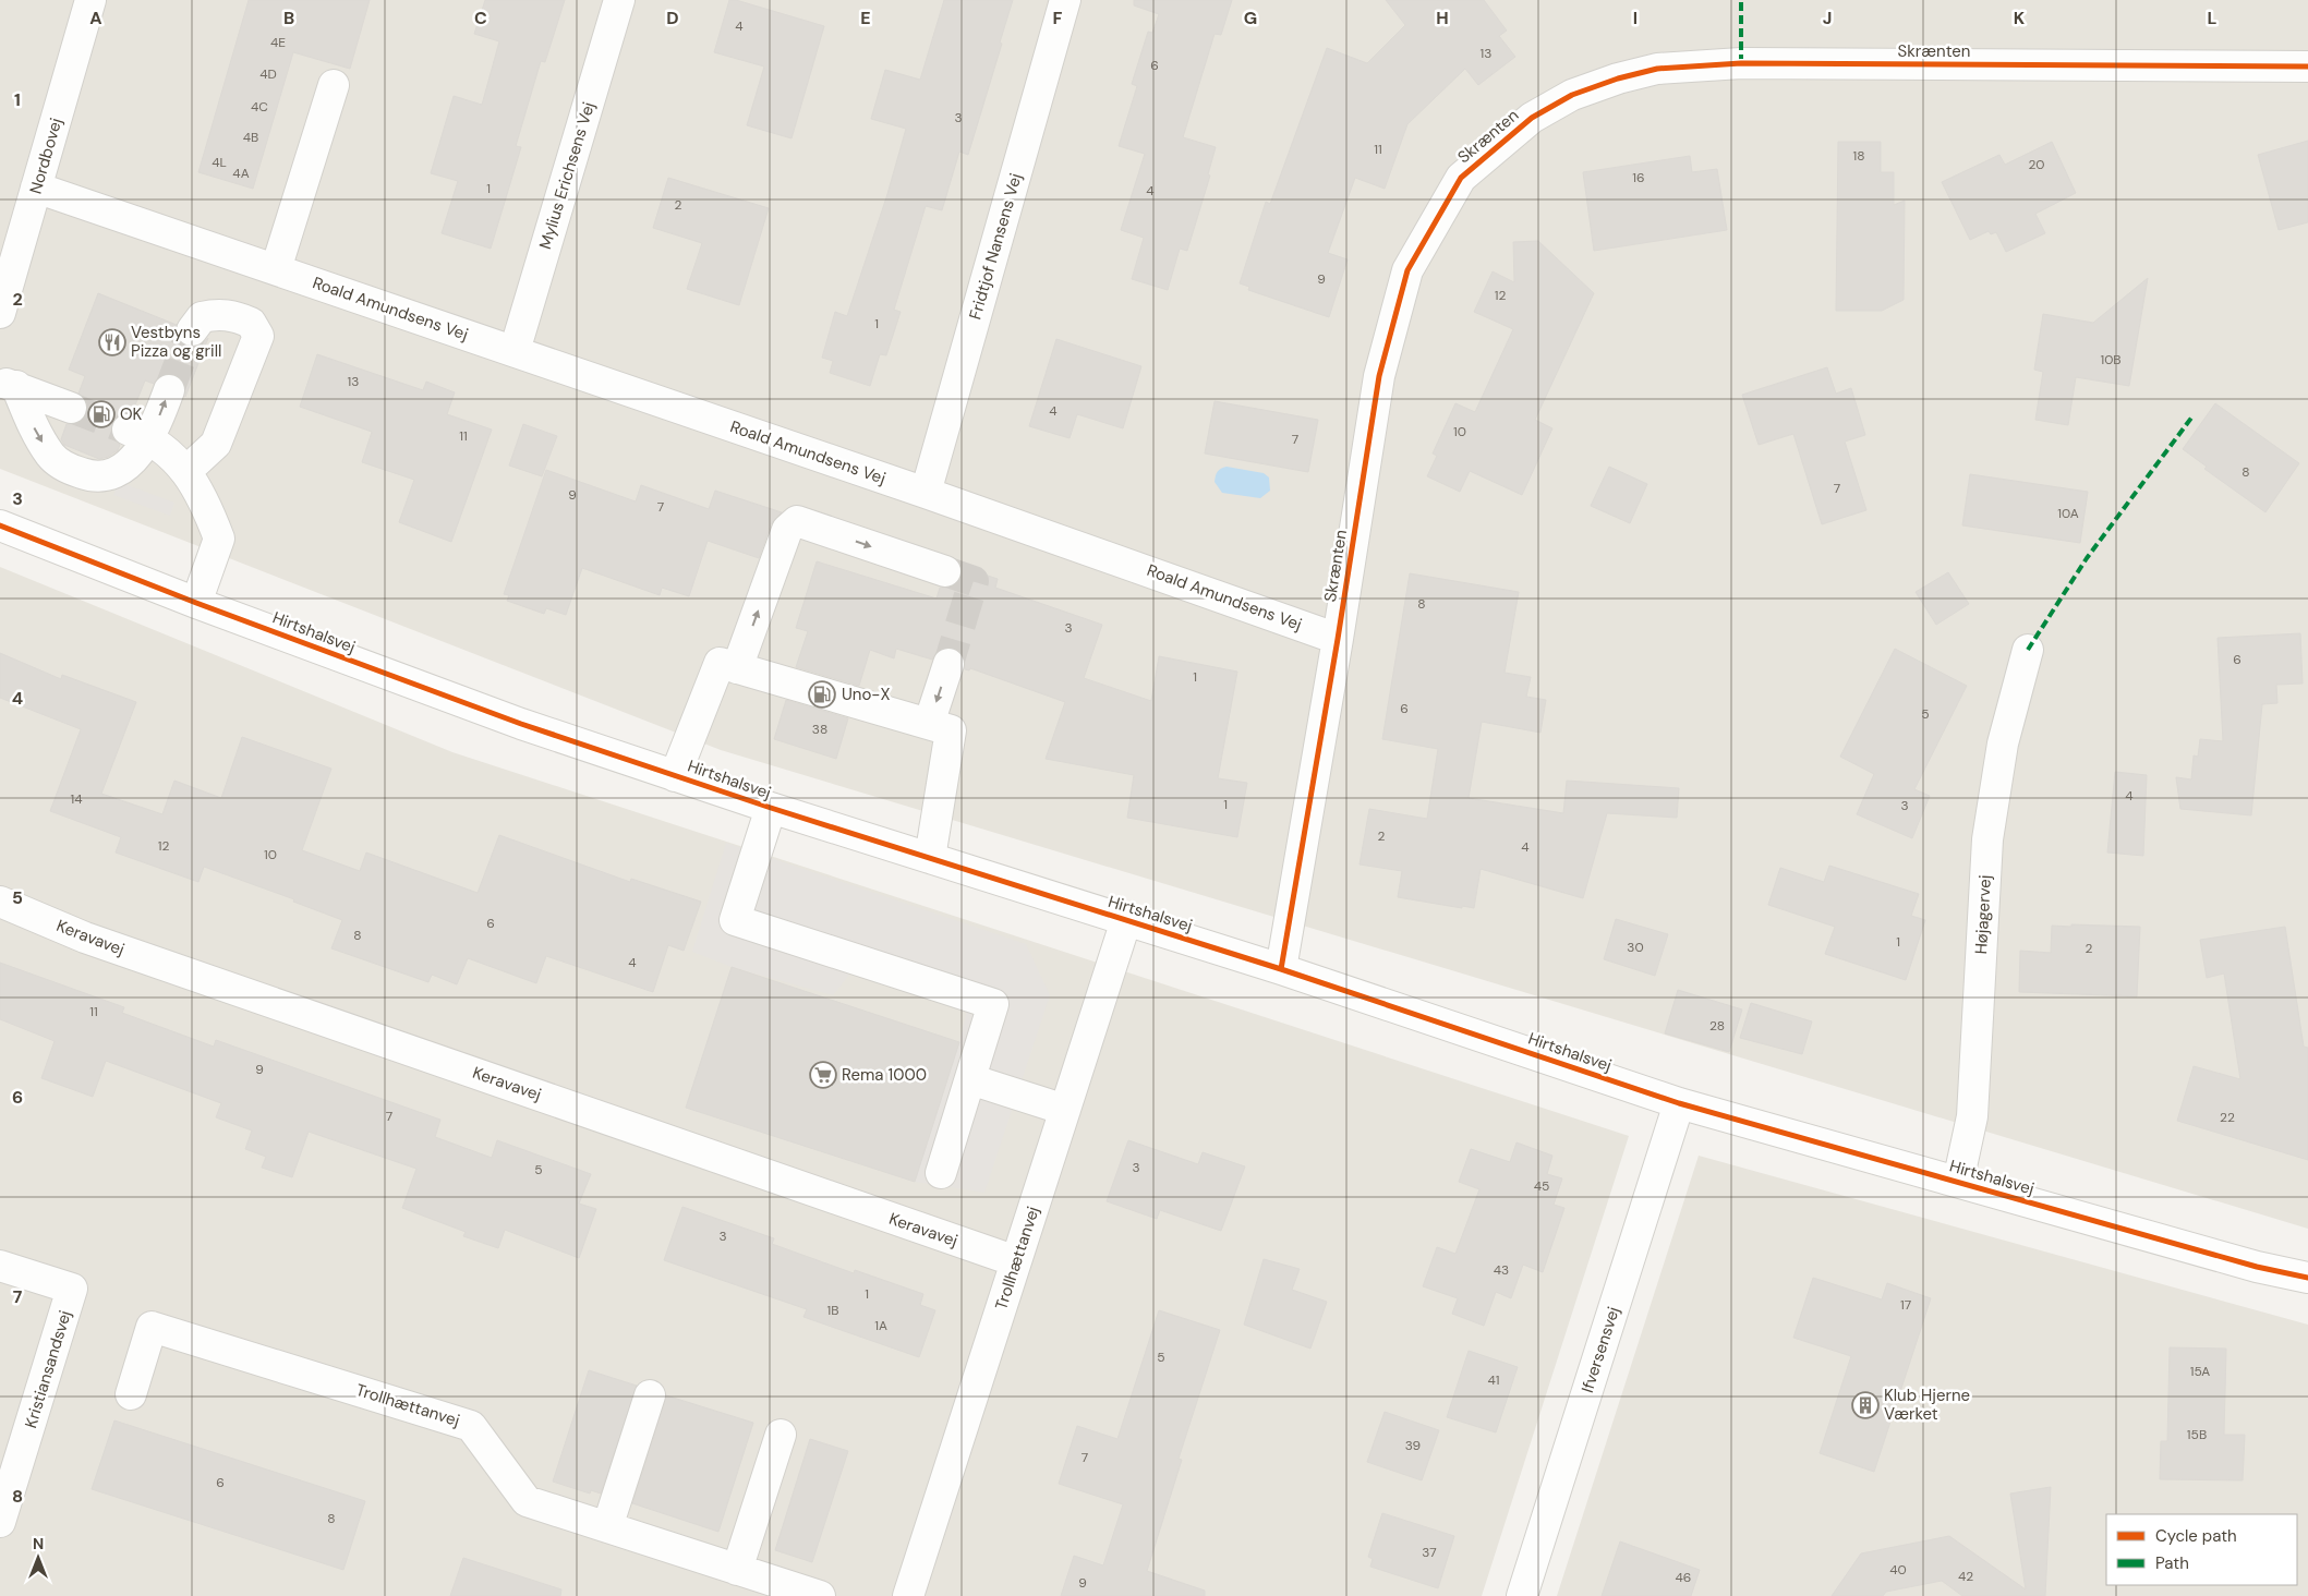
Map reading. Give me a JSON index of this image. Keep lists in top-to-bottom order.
{
  "streets": {
    "street": [
      "Skrænten",
      "Nordbovej",
      "Mylius Erichsens Vej",
      "Fridtjof Nansens Vej",
      "Roald Amundsens Vej",
      "Hirtshalsvej",
      "Højagervej",
      "Keravavej",
      "Trollhættanvej",
      "Ifversensvej",
      "Kristiansandsvej"
    ]
  },
  "crossings": [
    ["Skrænten", "Roald Amundsens Vej"],
    ["Skrænten", "Hirtshalsvej"],
    ["Nordbovej", "Roald Amundsens Vej"],
    ["Mylius Erichsens Vej", "Roald Amundsens Vej"],
    ["Fridtjof Nansens Vej", "Roald Amundsens Vej"],
    ["Hirtshalsvej", "Højagervej"],
    ["Hirtshalsvej", "Trollhættanvej"],
    ["Hirtshalsvej", "Ifversensvej"],
    ["Keravavej", "Trollhættanvej"]
  ],
  "places": {
    "restaurant": ["Vestbyns Pizza og grill"],
    "fuel station": ["OK", "Uno-X"],
    "supermarket": ["Rema 1000"],
    "building": ["Klub Hjerne Værket"]
  },
  "house_numbers": [
    "4",
    "4E",
    "13",
    "6",
    "4D",
    "4C",
    "3",
    "4B",
    "11",
    "18",
    "4L",
    "20",
    "4A",
    "16",
    "1",
    "4",
    "2",
    "9",
    "12",
    "1",
    "10B",
    "13",
    "4",
    "10",
    "11",
    "7",
    "8",
    "7",
    "9",
    "7",
    "10A",
    "8",
    "3",
    "6",
    "1",
    "6",
    "5",
    "38",
    "4",
    "14",
    "1",
    "3",
    "2",
    "12",
    "4",
    "10",
    "6",
    "8",
    "1",
    "30",
    "2",
    "4",
    "11",
    "28",
    "9",
    "7",
    "22",
    "3",
    "5",
    "45",
    "3",
    "43",
    "1",
    "17",
    "1B",
    "1A",
    "5",
    "15A",
    "41",
    "15B",
    "39",
    "7",
    "6",
    "8",
    "37",
    "40",
    "42",
    "46",
    "9"
  ],
  "legend": ["Cycle path", "Path"],
  "north": "top",
  "grid": {
    "columns": [
      "A",
      "B",
      "C",
      "D",
      "E",
      "F",
      "G",
      "H",
      "I",
      "J",
      "K",
      "L"
    ],
    "rows": [
      "1",
      "2",
      "3",
      "4",
      "5",
      "6",
      "7",
      "8"
    ]
  }
}
